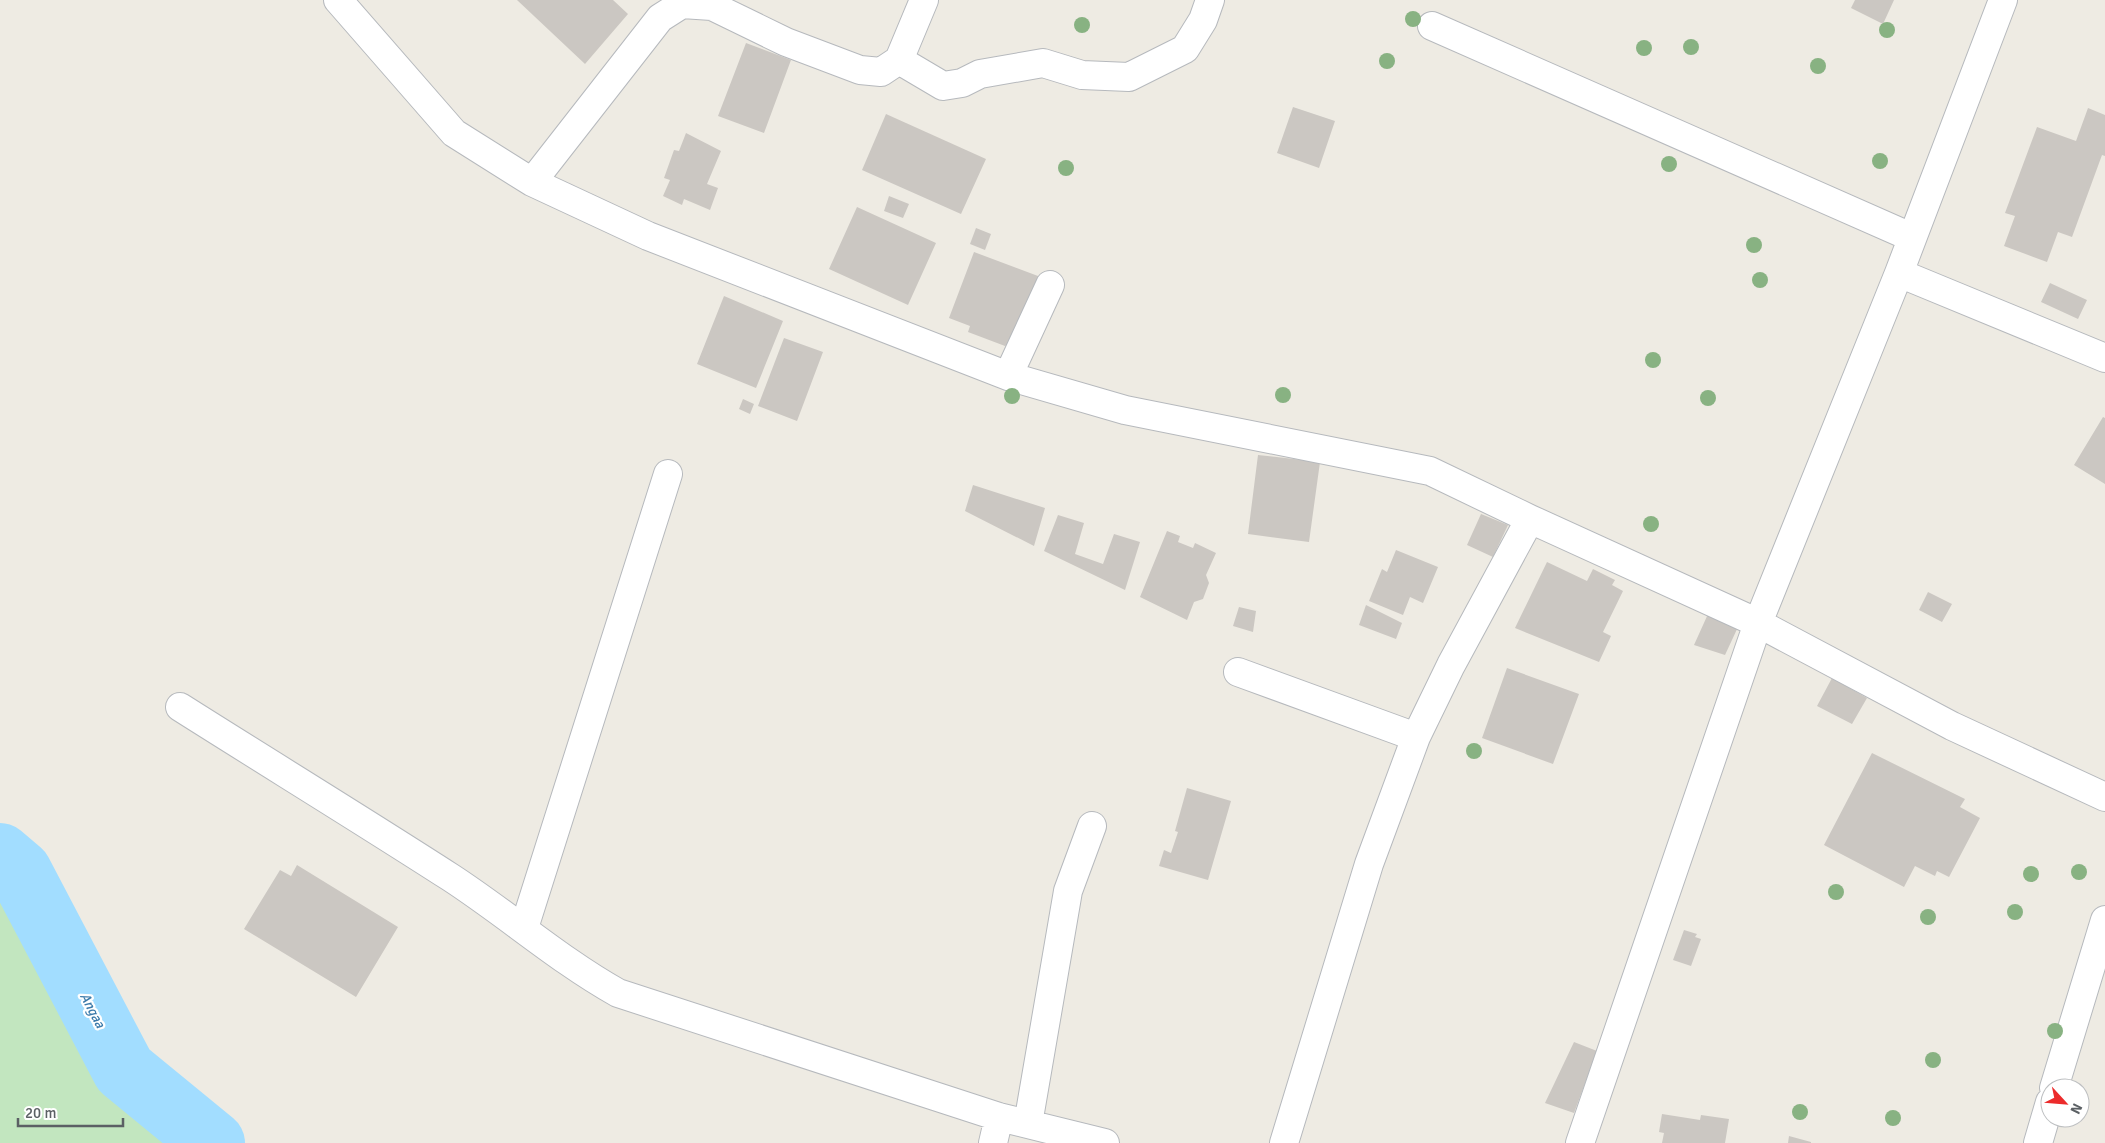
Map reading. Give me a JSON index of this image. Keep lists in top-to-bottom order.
{
  "water": ["Angaa"],
  "scale_bar": "20 m",
  "north": "bottom right"
}
